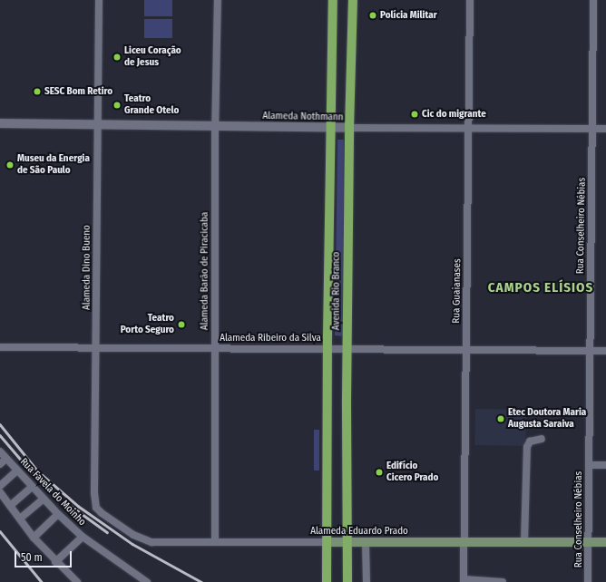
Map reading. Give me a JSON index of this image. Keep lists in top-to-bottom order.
{
  "streets": {
    "main road": ["Avenida Rio Branco", "Alameda Eduardo Prado"],
    "street": [
      "Alameda Nothmann",
      "Rua Conselheiro Nébias",
      "Alameda Dino Bueno",
      "Alameda Barão de Piracicaba",
      "Rua Guaianases",
      "Alameda Ribeiro da Silva",
      "Rua Favela do Moinho"
    ]
  },
  "crossings": [
    ["Alameda Nothmann", "Rua Conselheiro Nébias"],
    ["Alameda Nothmann", "Alameda Dino Bueno"],
    ["Alameda Nothmann", "Alameda Barão de Piracicaba"],
    ["Alameda Nothmann", "Avenida Rio Branco"],
    ["Alameda Nothmann", "Rua Guaianases"],
    ["Rua Conselheiro Nébias", "Alameda Ribeiro da Silva"],
    ["Rua Conselheiro Nébias", "Alameda Eduardo Prado"],
    ["Alameda Dino Bueno", "Alameda Ribeiro da Silva"],
    ["Alameda Dino Bueno", "Alameda Eduardo Prado"],
    ["Alameda Barão de Piracicaba", "Alameda Ribeiro da Silva"],
    ["Alameda Barão de Piracicaba", "Alameda Eduardo Prado"],
    ["Avenida Rio Branco", "Alameda Ribeiro da Silva"],
    ["Avenida Rio Branco", "Alameda Eduardo Prado"],
    ["Rua Guaianases", "Alameda Ribeiro da Silva"],
    ["Rua Guaianases", "Alameda Eduardo Prado"]
  ],
  "districts": ["CAMPOS ELÍSIOS"],
  "places": [
    "Polícia Militar",
    "Liceu Coração de Jesus",
    "SESC Bom Retiro",
    "Teatro Grande Otelo",
    "Cic do migrante",
    "Museu da Energia de São Paulo",
    "Teatro Porto Seguro",
    "Etec Doutora Maria Augusta Saraiva",
    "Edifício Cicero Prado"
  ],
  "scale_bar": "50 m"
}
